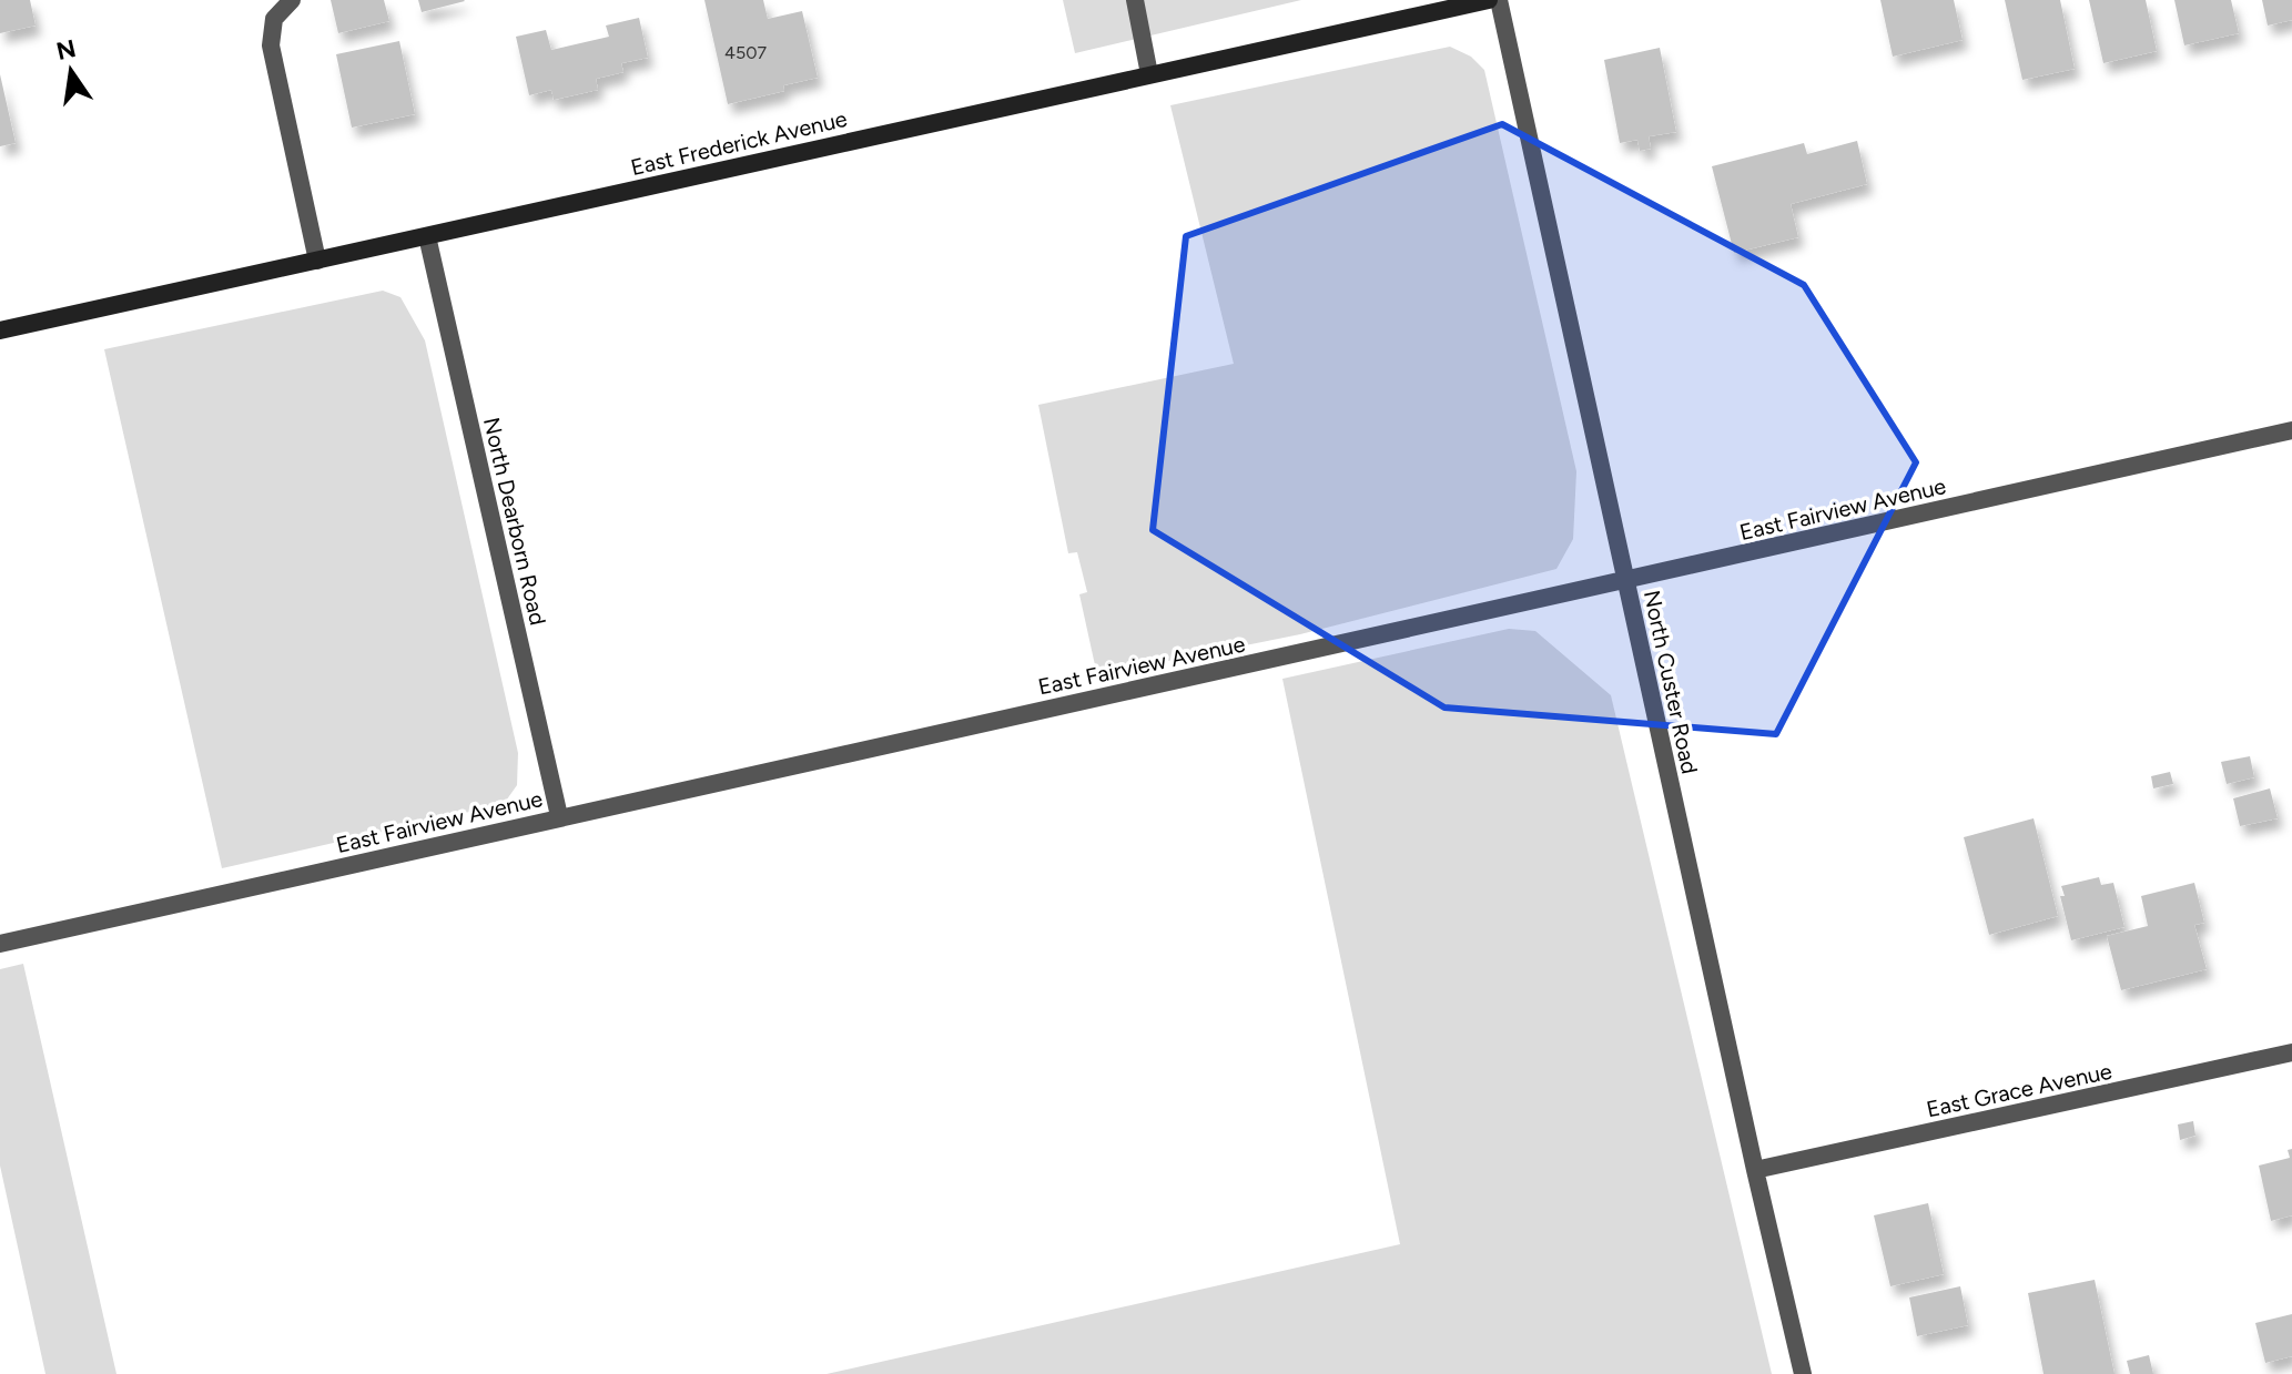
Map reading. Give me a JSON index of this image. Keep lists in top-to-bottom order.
{
  "streets": {
    "main road": ["East Frederick Avenue"],
    "street": [
      "East Fairview Avenue",
      "North Dearborn Road",
      "North Custer Road",
      "East Grace Avenue"
    ]
  },
  "crossings": [
    ["East Frederick Avenue", "North Dearborn Road"],
    ["East Fairview Avenue", "North Dearborn Road"],
    ["East Fairview Avenue", "North Custer Road"],
    ["North Custer Road", "East Grace Avenue"]
  ],
  "house_numbers": ["4507"],
  "north": "top"
}
